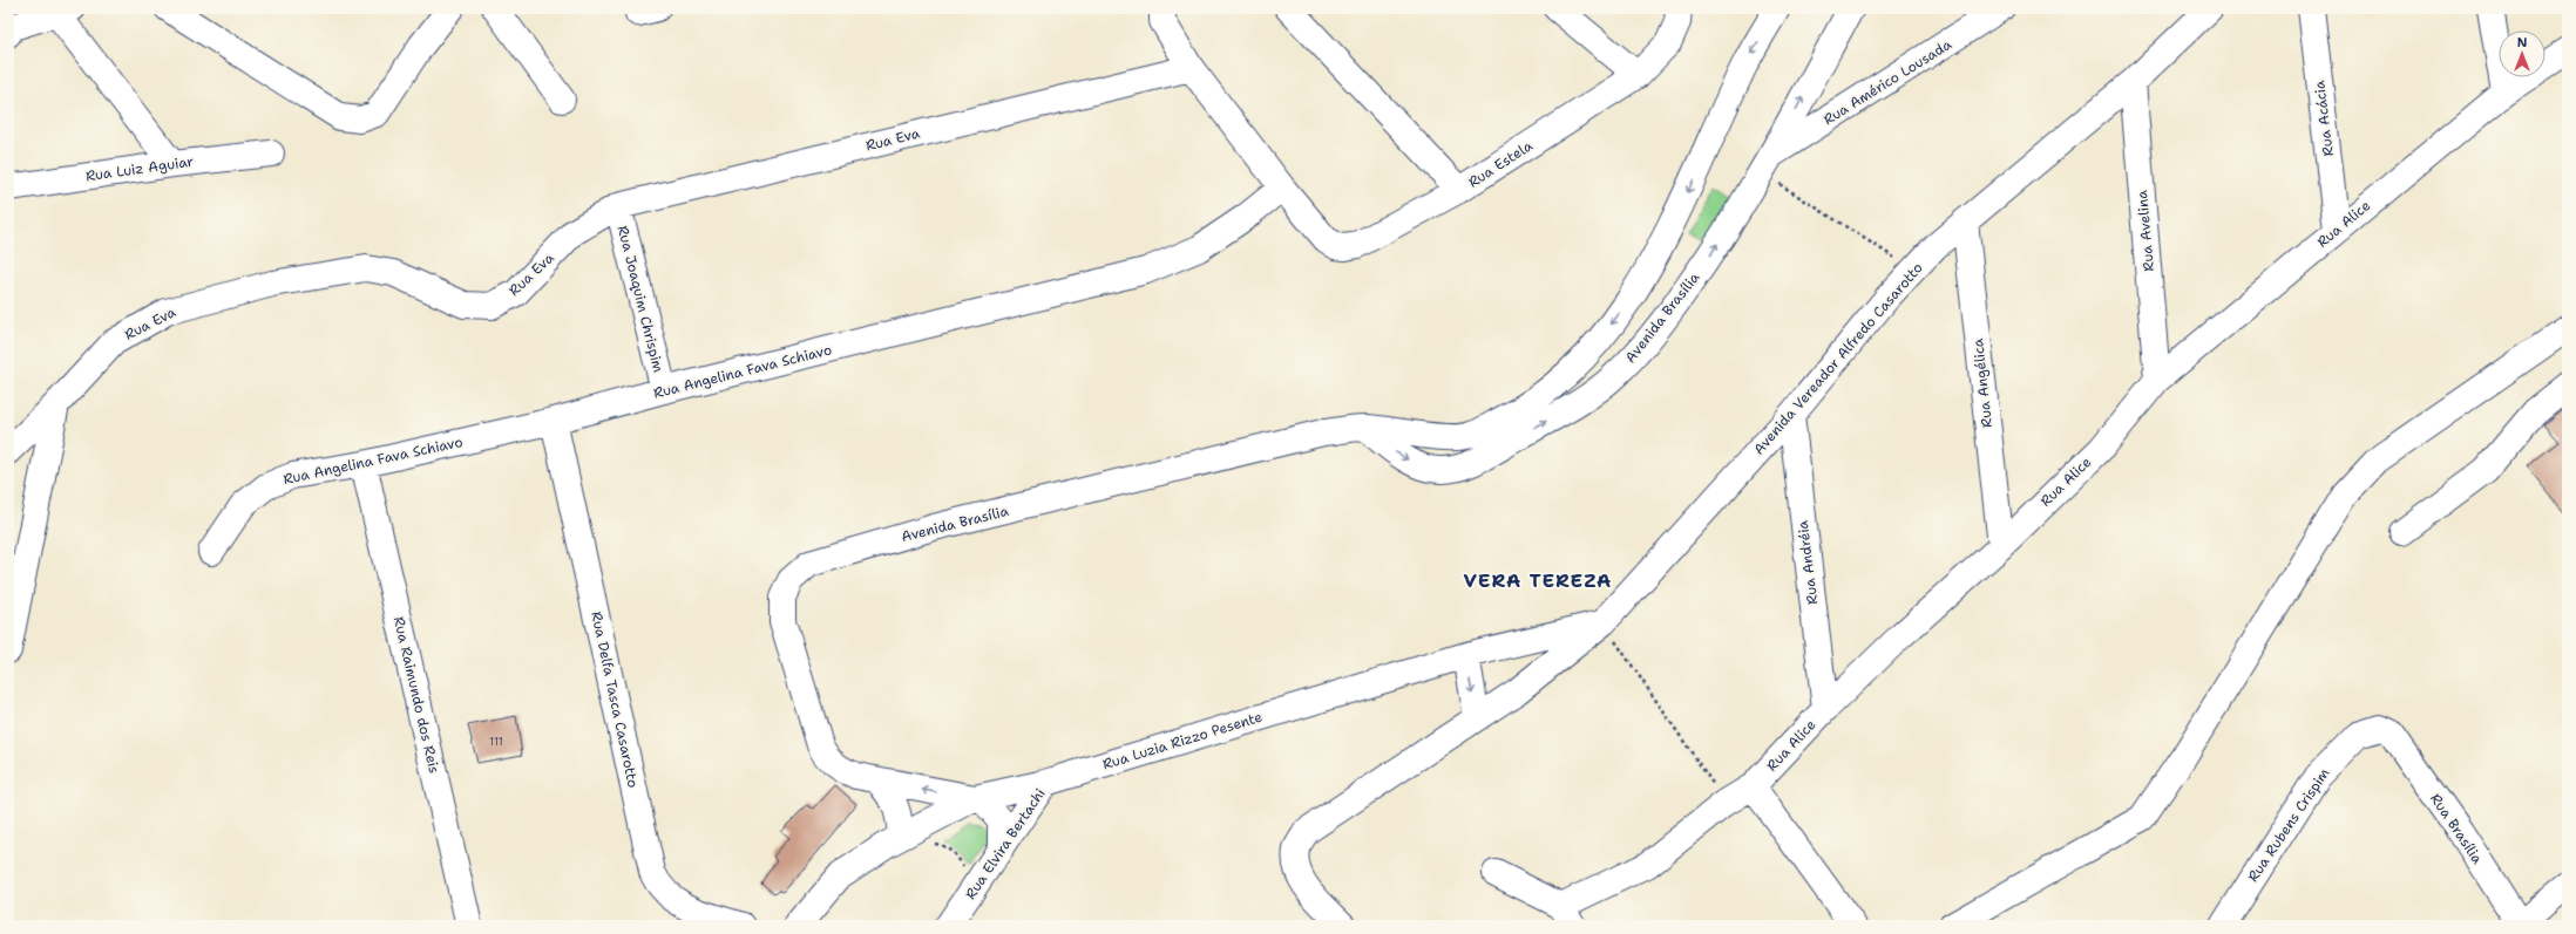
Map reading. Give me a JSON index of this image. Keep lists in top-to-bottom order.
{
  "streets": {
    "street": [
      "Rua Américo Lousada",
      "Rua Acácia",
      "Rua Eva",
      "Rua Estela",
      "Rua Luiz Aguiar",
      "Rua Alice",
      "Rua Avelina",
      "Rua Joaquim Chrispim",
      "Avenida Brasília",
      "Avenida Vereador Alfredo Casarotto",
      "Rua Angelina Fava Schiavo",
      "Rua Angélica",
      "Rua Andréia",
      "Rua Raimundo dos Reis",
      "Rua Delfa Tasca Casarotto",
      "Rua Luzia Rizzo Pesente",
      "Rua Rubens Crispim",
      "Rua Brasília",
      "Rua Elvira Bertachi"
    ]
  },
  "crossings": [
    ["Rua Américo Lousada", "Avenida Brasília"],
    ["Rua Acácia", "Rua Alice"],
    ["Rua Eva", "Rua Joaquim Chrispim"],
    ["Rua Estela", "Rua Angelina Fava Schiavo"],
    ["Rua Alice", "Rua Avelina"],
    ["Rua Alice", "Rua Angélica"],
    ["Rua Alice", "Rua Andréia"],
    ["Rua Avelina", "Avenida Vereador Alfredo Casarotto"],
    ["Rua Joaquim Chrispim", "Rua Angelina Fava Schiavo"],
    ["Avenida Brasília", "Rua Luzia Rizzo Pesente"],
    ["Avenida Vereador Alfredo Casarotto", "Rua Angélica"],
    ["Avenida Vereador Alfredo Casarotto", "Rua Andréia"],
    ["Avenida Vereador Alfredo Casarotto", "Rua Luzia Rizzo Pesente"],
    ["Rua Angelina Fava Schiavo", "Rua Raimundo dos Reis"],
    ["Rua Angelina Fava Schiavo", "Rua Delfa Tasca Casarotto"],
    ["Rua Luzia Rizzo Pesente", "Rua Elvira Bertachi"],
    ["Rua Rubens Crispim", "Rua Brasília"]
  ],
  "districts": ["VERA TEREZA"],
  "house_numbers": ["111"],
  "north": "top"
}
